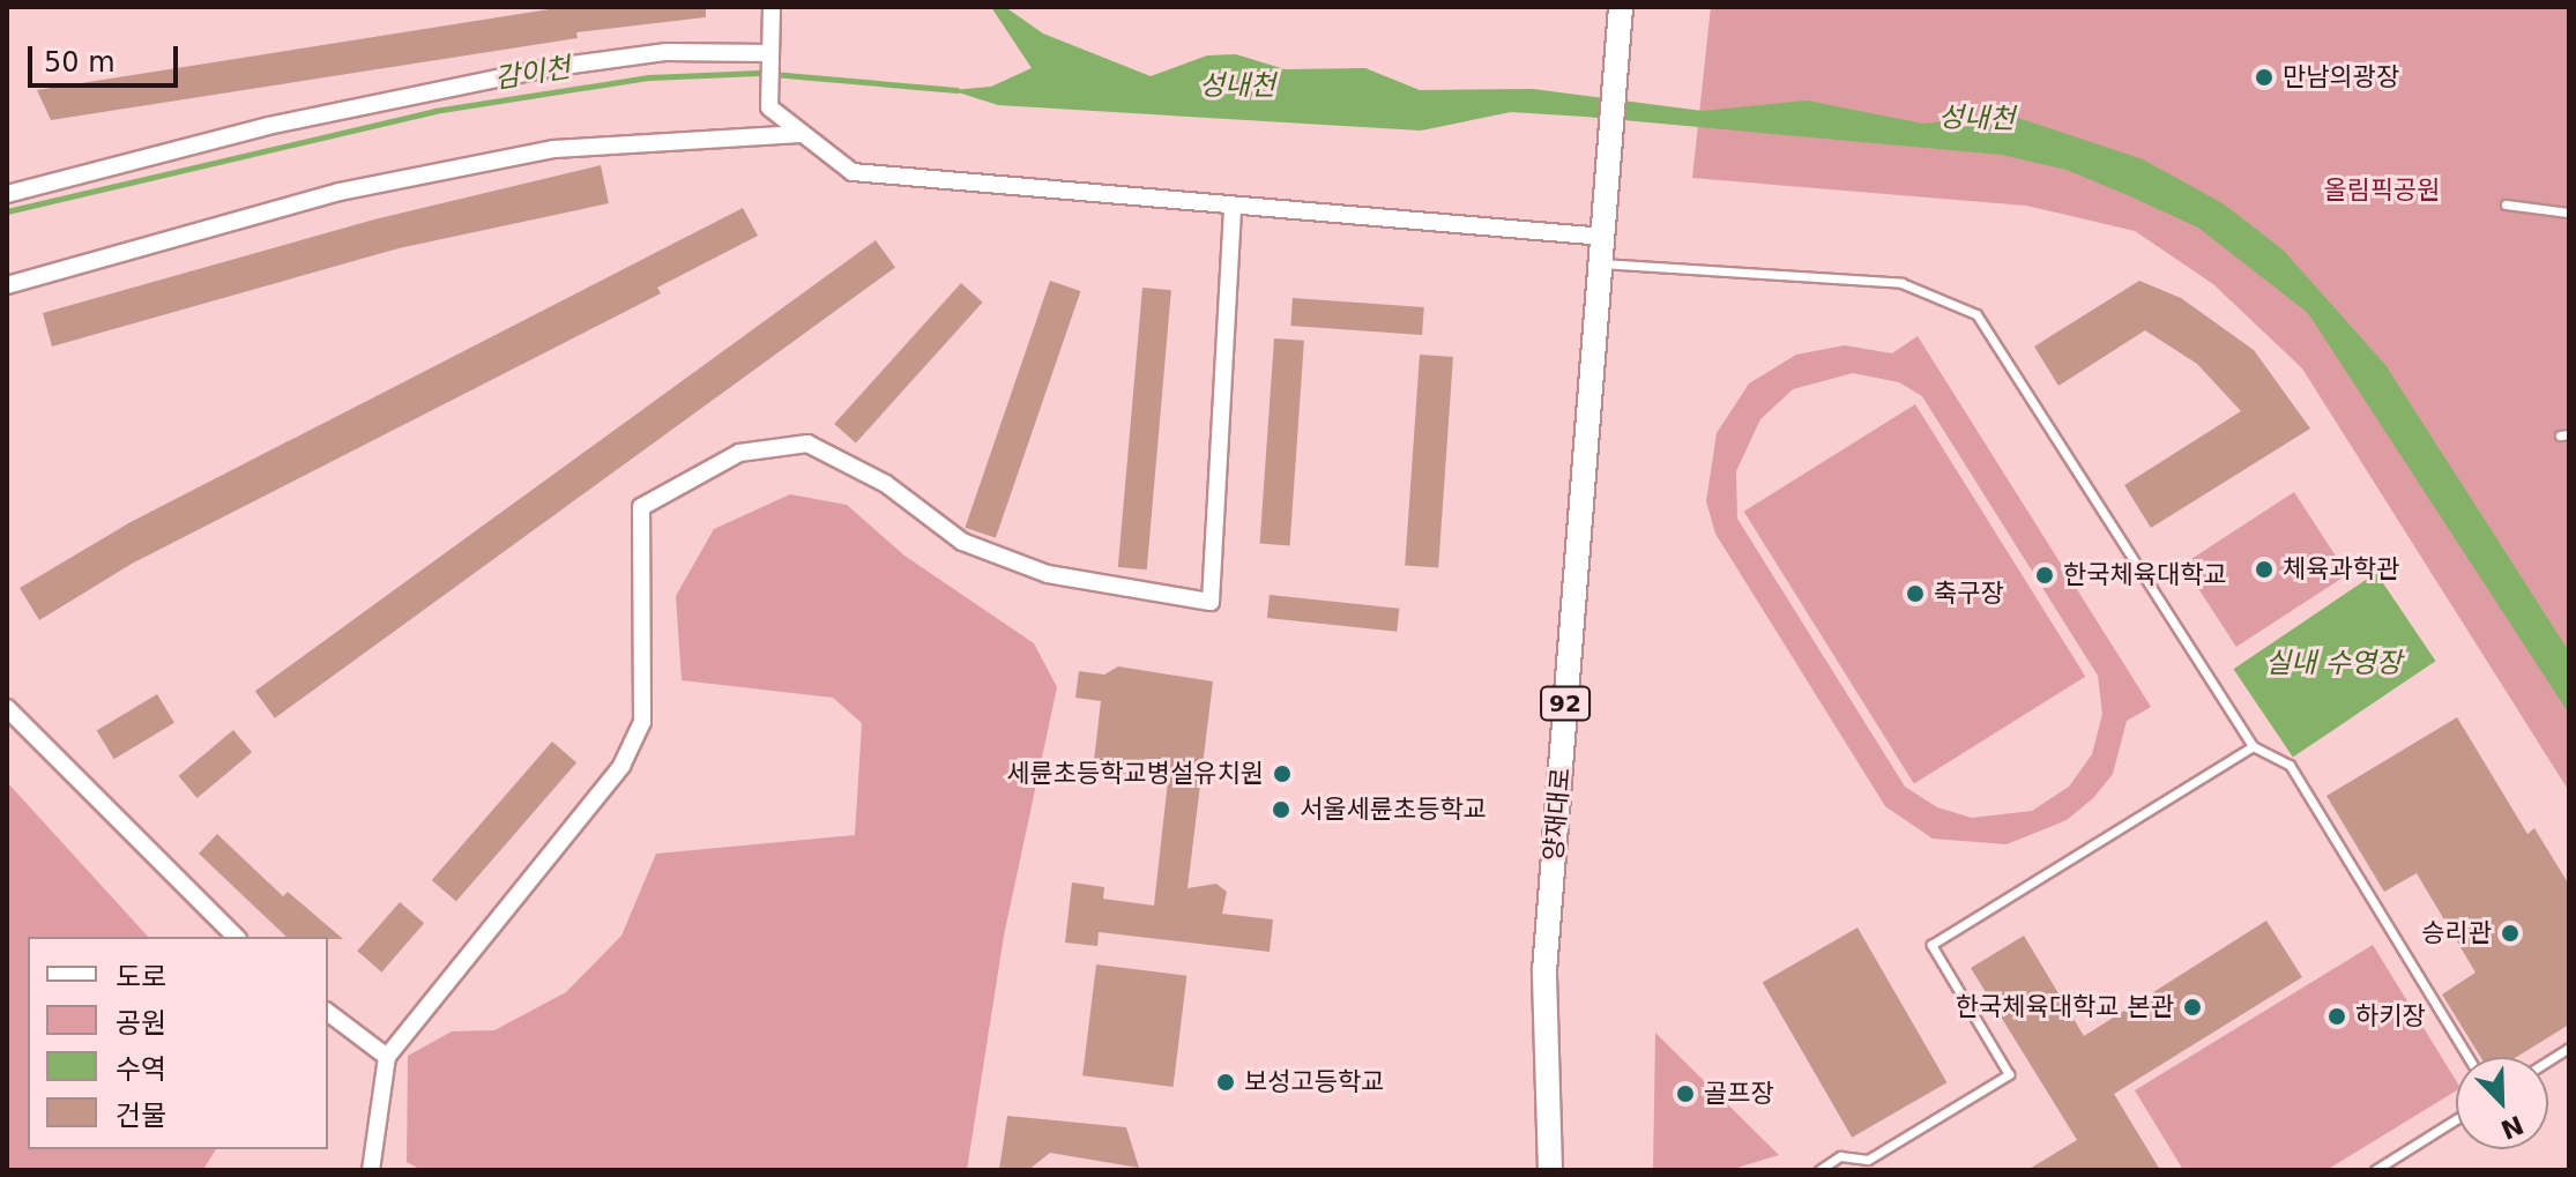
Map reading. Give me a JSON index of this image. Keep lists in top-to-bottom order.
{
  "streets": {
    "main road": ["92", "양재대로"]
  },
  "crossings": [
    ["92", "양재대로"]
  ],
  "water": ["감이천", "성내천", "실내 수영장"],
  "parks": ["올림픽공원"],
  "places": [
    "만남의광장",
    "체육과학관",
    "한국체육대학교",
    "축구장",
    "세륜초등학교병설유치원",
    "서울세륜초등학교",
    "승리관",
    "한국체육대학교 본관",
    "하키장",
    "보성고등학교",
    "골프장"
  ],
  "legend": [
    "도로",
    "공원",
    "수역",
    "건물"
  ],
  "scale_bar": "50 m",
  "north": "bottom right"
}
